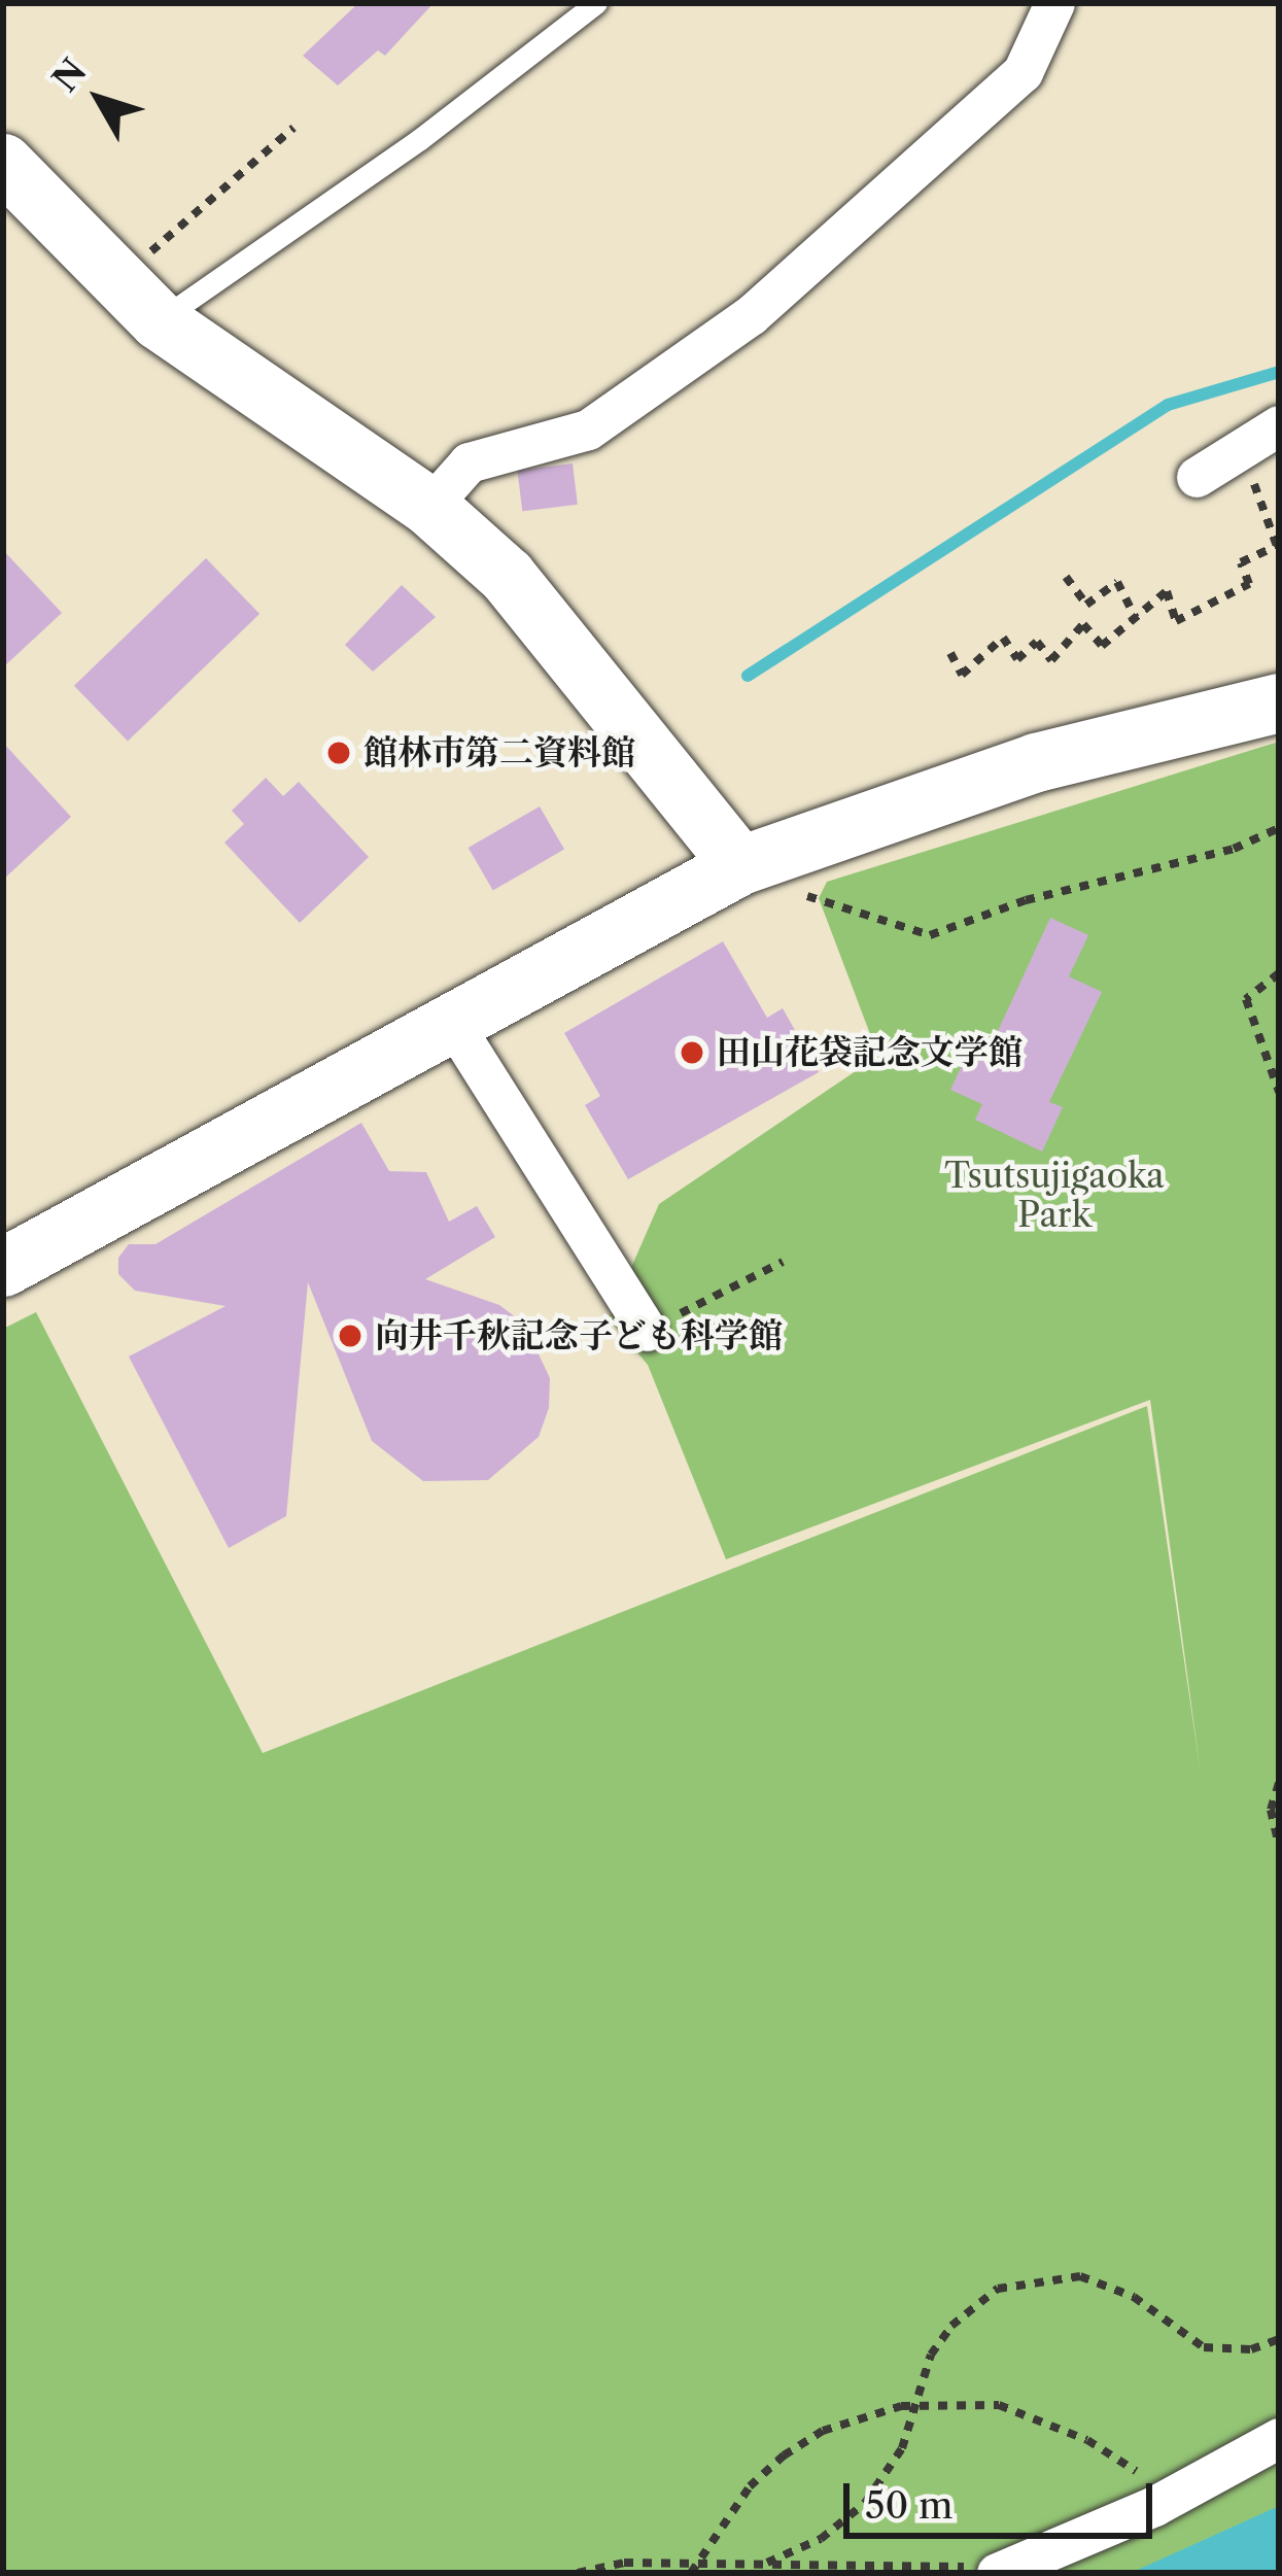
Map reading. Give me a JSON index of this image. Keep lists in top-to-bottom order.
{
  "parks": ["Tsutsujigaoka Park"],
  "places": ["館林市第二資料館", "田山花袋記念文学館", "向井千秋記念子ども科学館"],
  "scale_bar": "50 m",
  "north": "top left"
}
